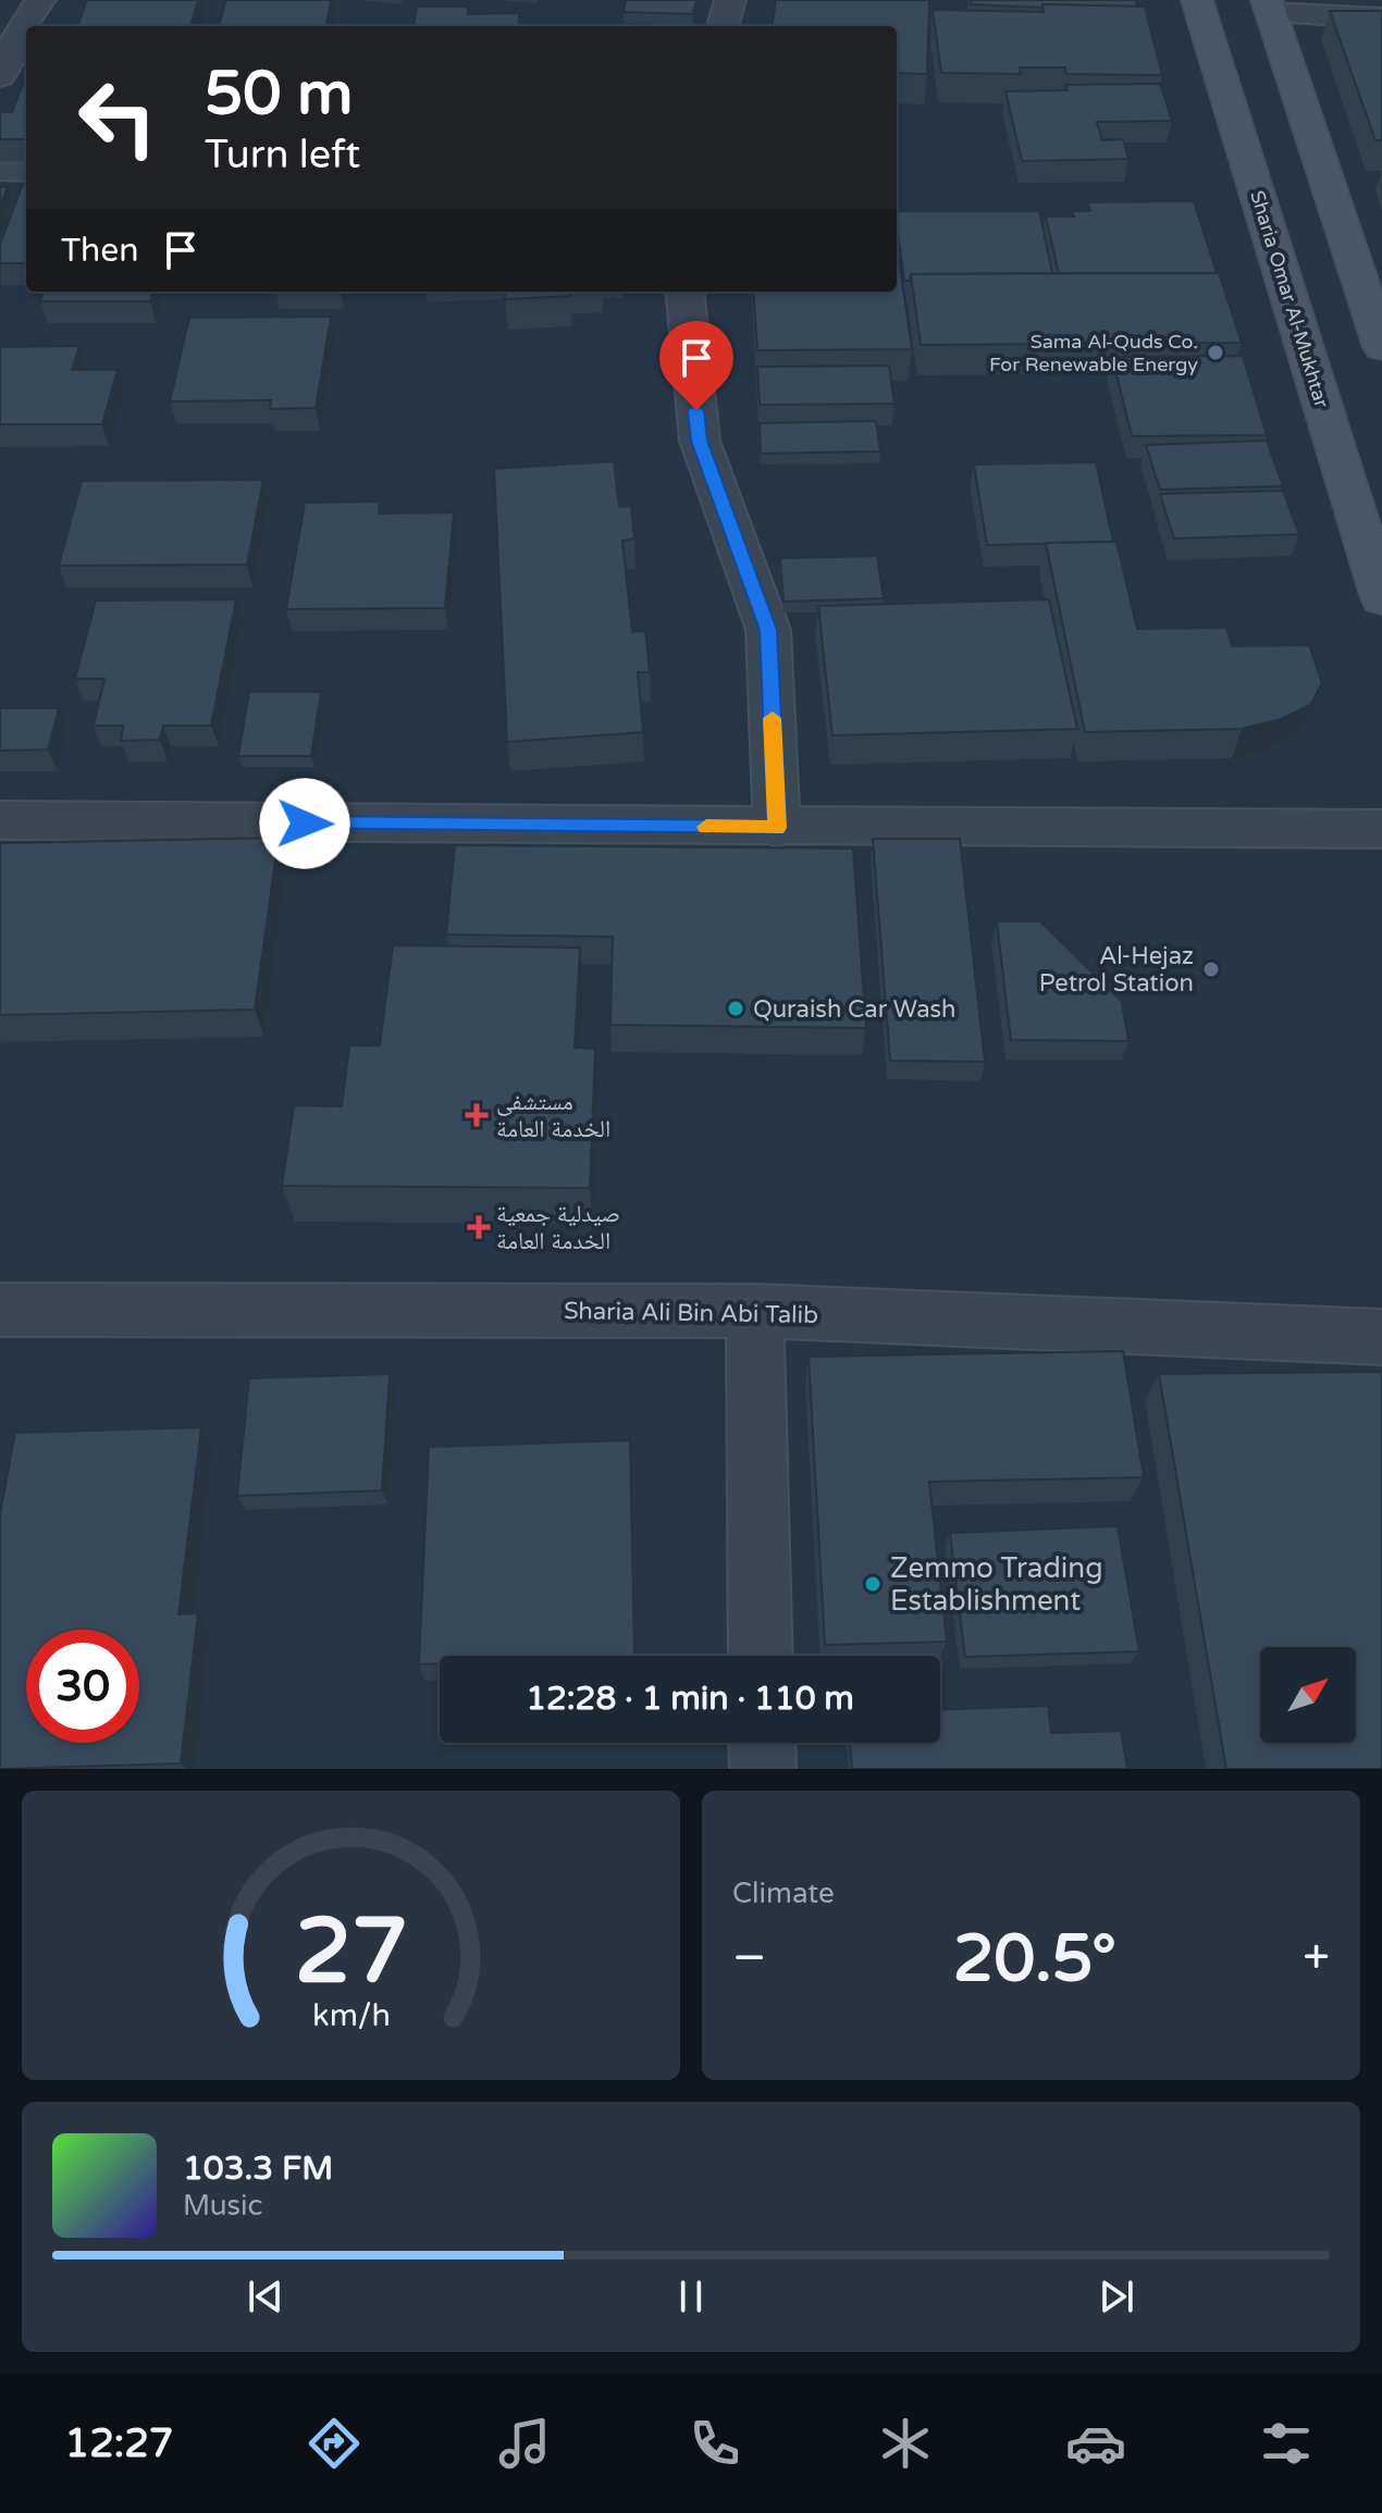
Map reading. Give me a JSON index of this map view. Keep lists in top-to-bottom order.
{
  "streets": {
    "main road": ["Sharia Omar Al-Mukhtar"],
    "street": ["Sharia Ali Bin Abi Talib"]
  },
  "places": {
    "other": [
      "Sama Al-Quds Co. For Renewable Energy",
      "Al-Hejaz Petrol Station",
      "Quraish Car Wash",
      "Zemmo Trading Establishment"
    ],
    "health": ["مستشفى الخدمة العامة", "صيدلية جمعية الخدمة العامة"]
  },
  "north": "top right",
  "page": {
    "turn": ["50 m", "Turn left"],
    "then": "Then",
    "limit": "30",
    "trip": "12:28 · 1 min · 110 m",
    "tile": "Climate",
    "heat": ["−", "20.5°", "+"],
    "song": ["103.3 FM", "Music"],
    "tabs": "12:27",
    "gauge": ["27", "km/h"]
  }
}
